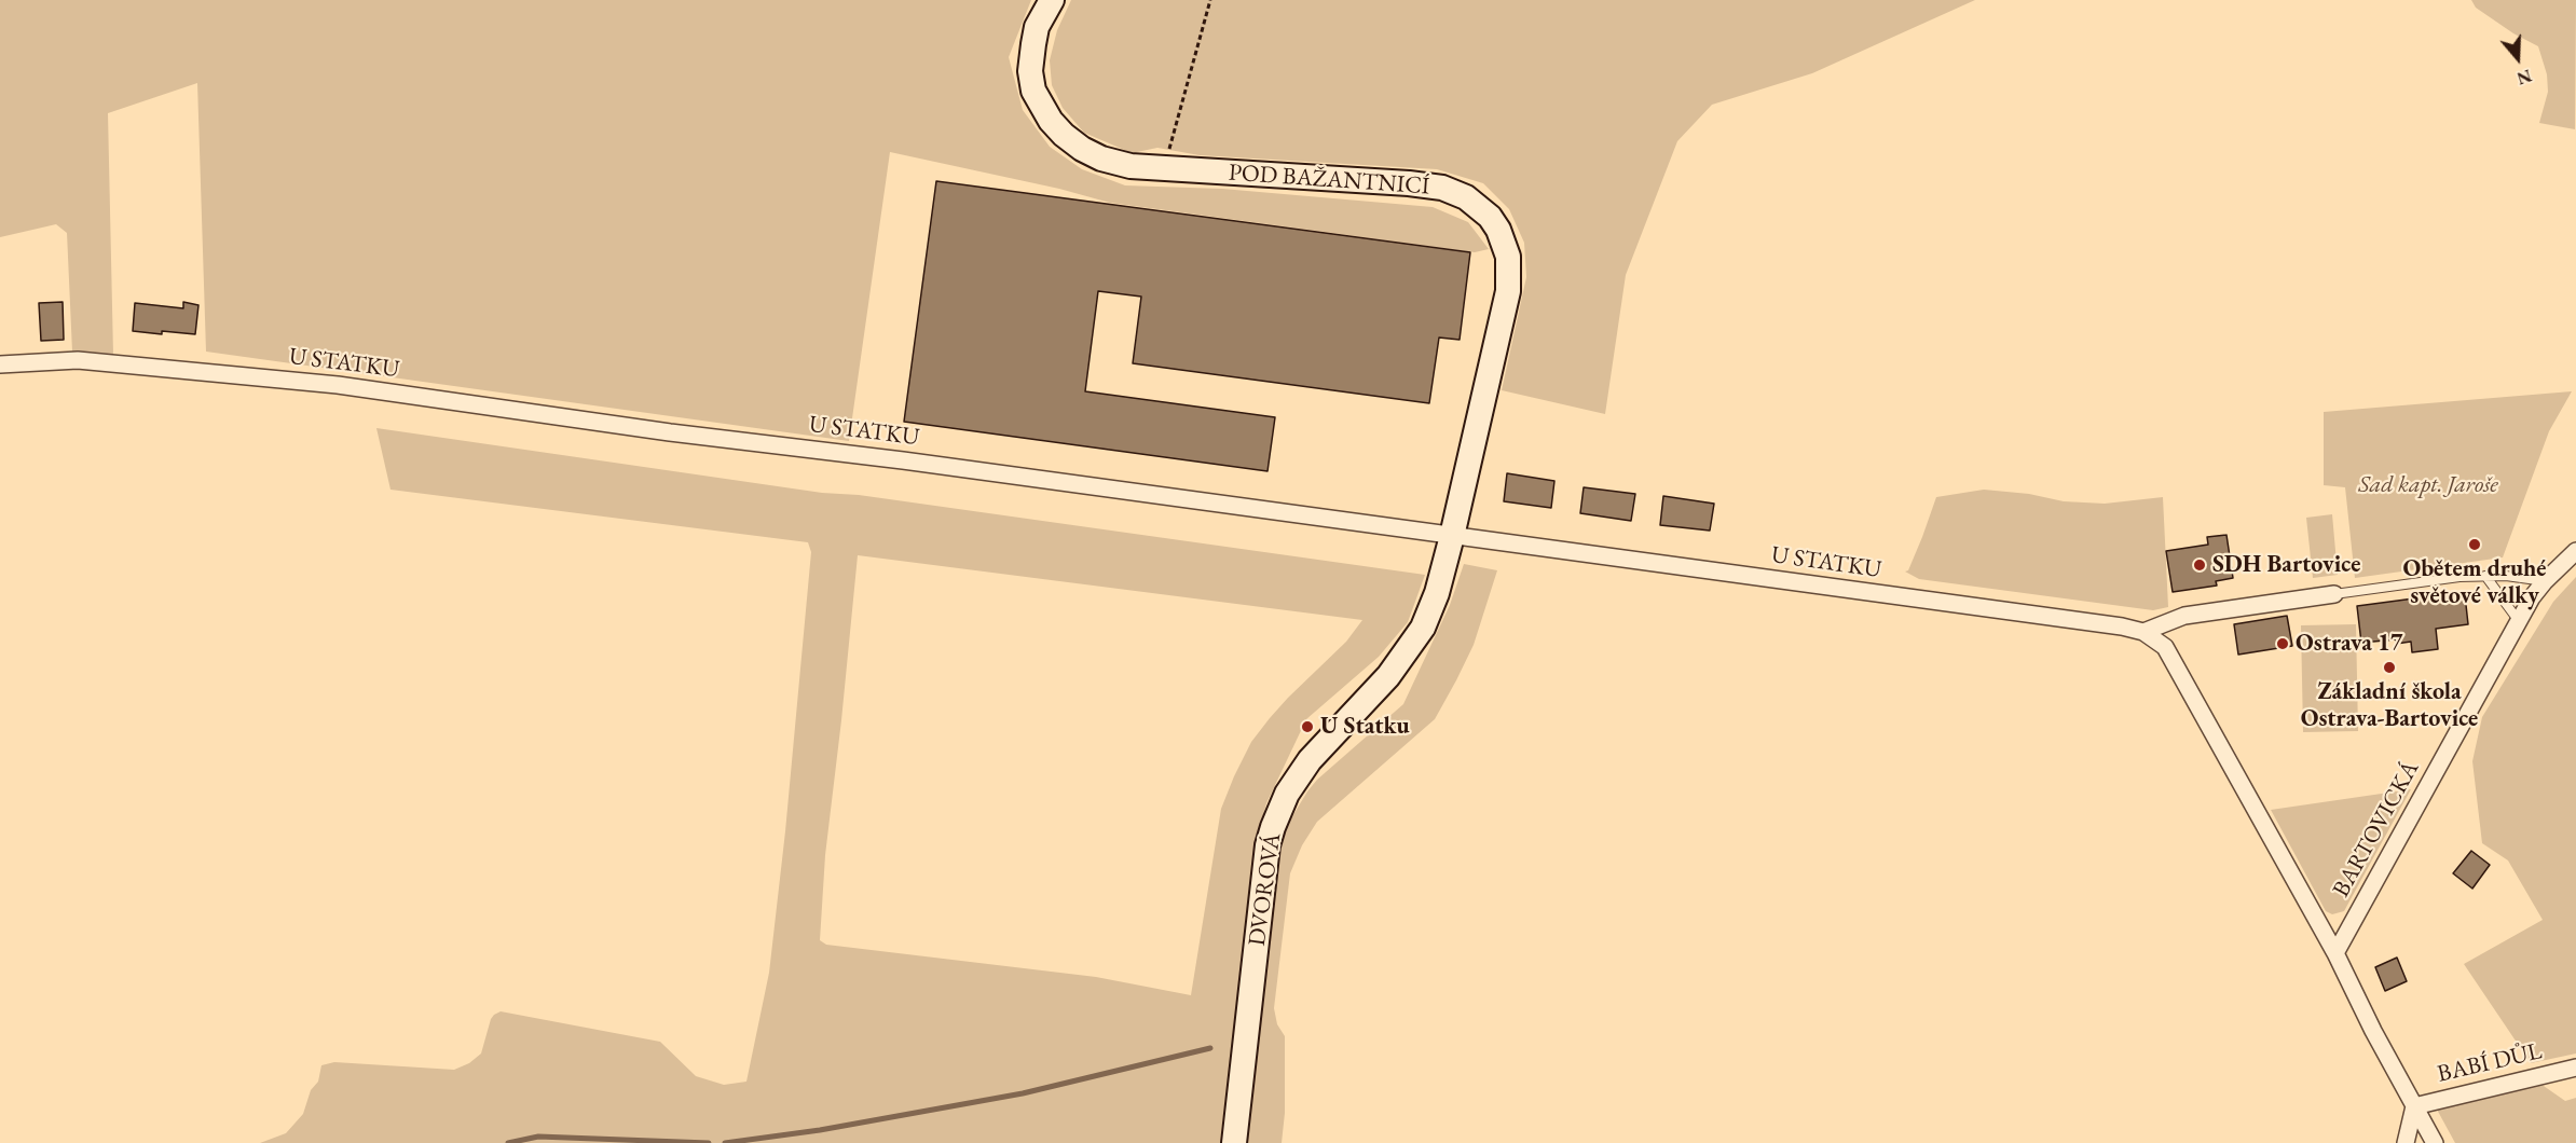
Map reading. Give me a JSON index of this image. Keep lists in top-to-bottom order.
{
  "streets": {
    "street": [
      "POD BAŽANTNICÍ",
      "U STATKU",
      "BARTOVICKÁ",
      "DVOROVÁ",
      "BABÍ DŮL"
    ]
  },
  "crossings": [
    ["POD BAŽANTNICÍ", "U STATKU"],
    ["POD BAŽANTNICÍ", "DVOROVÁ"],
    ["U STATKU", "BARTOVICKÁ"],
    ["U STATKU", "DVOROVÁ"]
  ],
  "parks": ["Sad kapt. Jaroše"],
  "places": [
    "Obětem druhé světové války",
    "SDH Bartovice",
    "Ostrava 17",
    "Základní škola Ostrava-Bartovice",
    "U Statku"
  ],
  "north": "bottom"
}
